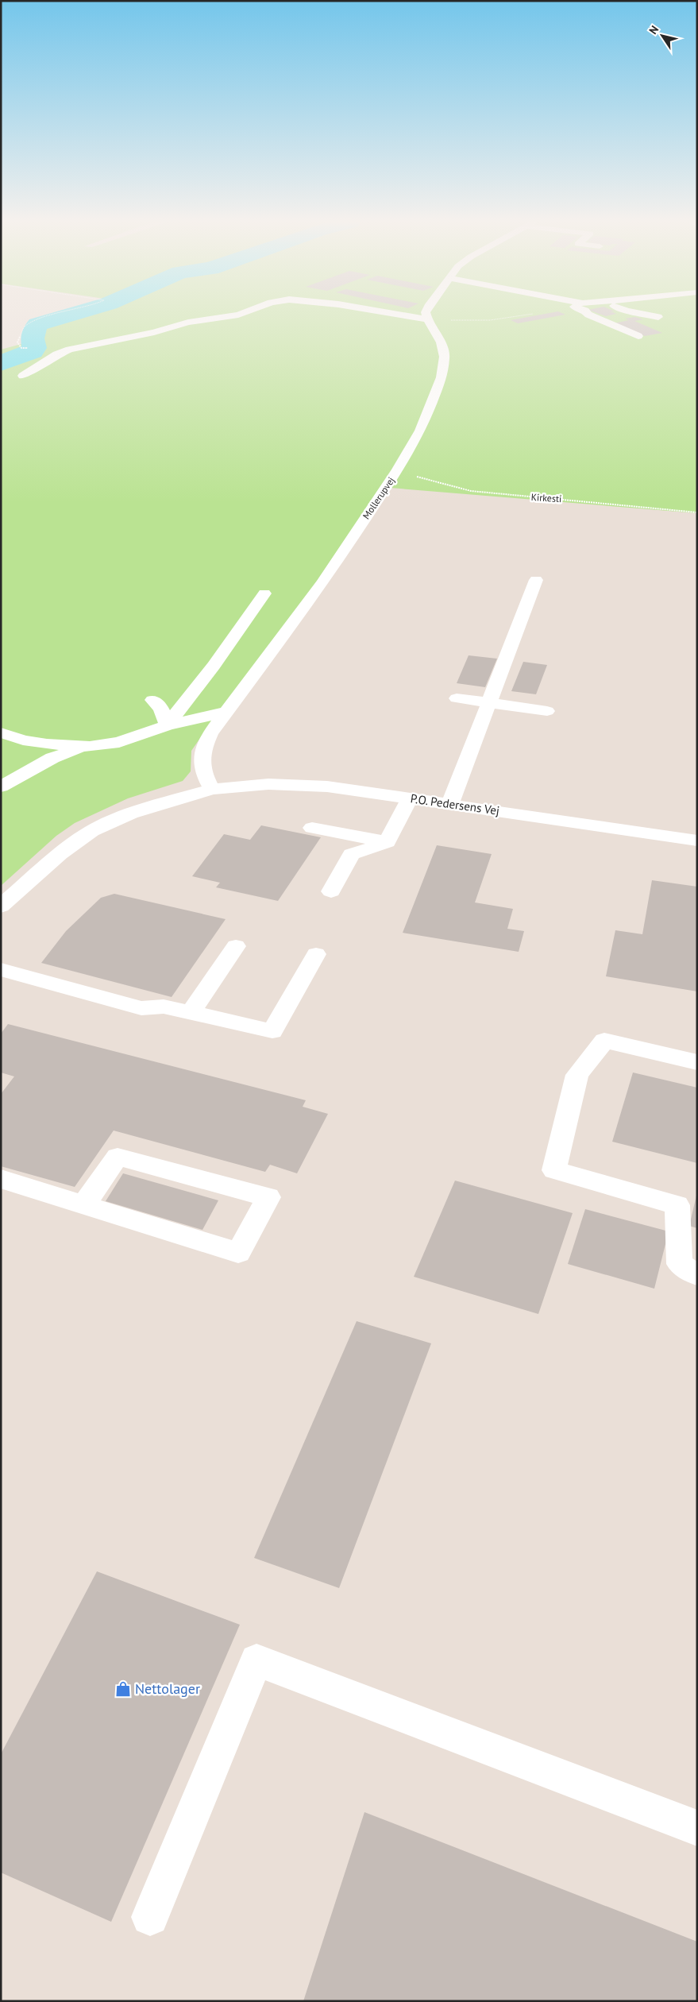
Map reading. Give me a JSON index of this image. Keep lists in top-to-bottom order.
{
  "streets": {
    "street": ["Mollerupvej", "P.O. Pedersens Vej"],
    "path": ["Kirkesti"]
  },
  "crossings": [
    ["Mollerupvej", "Kirkesti"],
    ["Mollerupvej", "P.O. Pedersens Vej"]
  ],
  "places": {
    "shop": ["Nettolager"]
  },
  "north": "top left"
}
